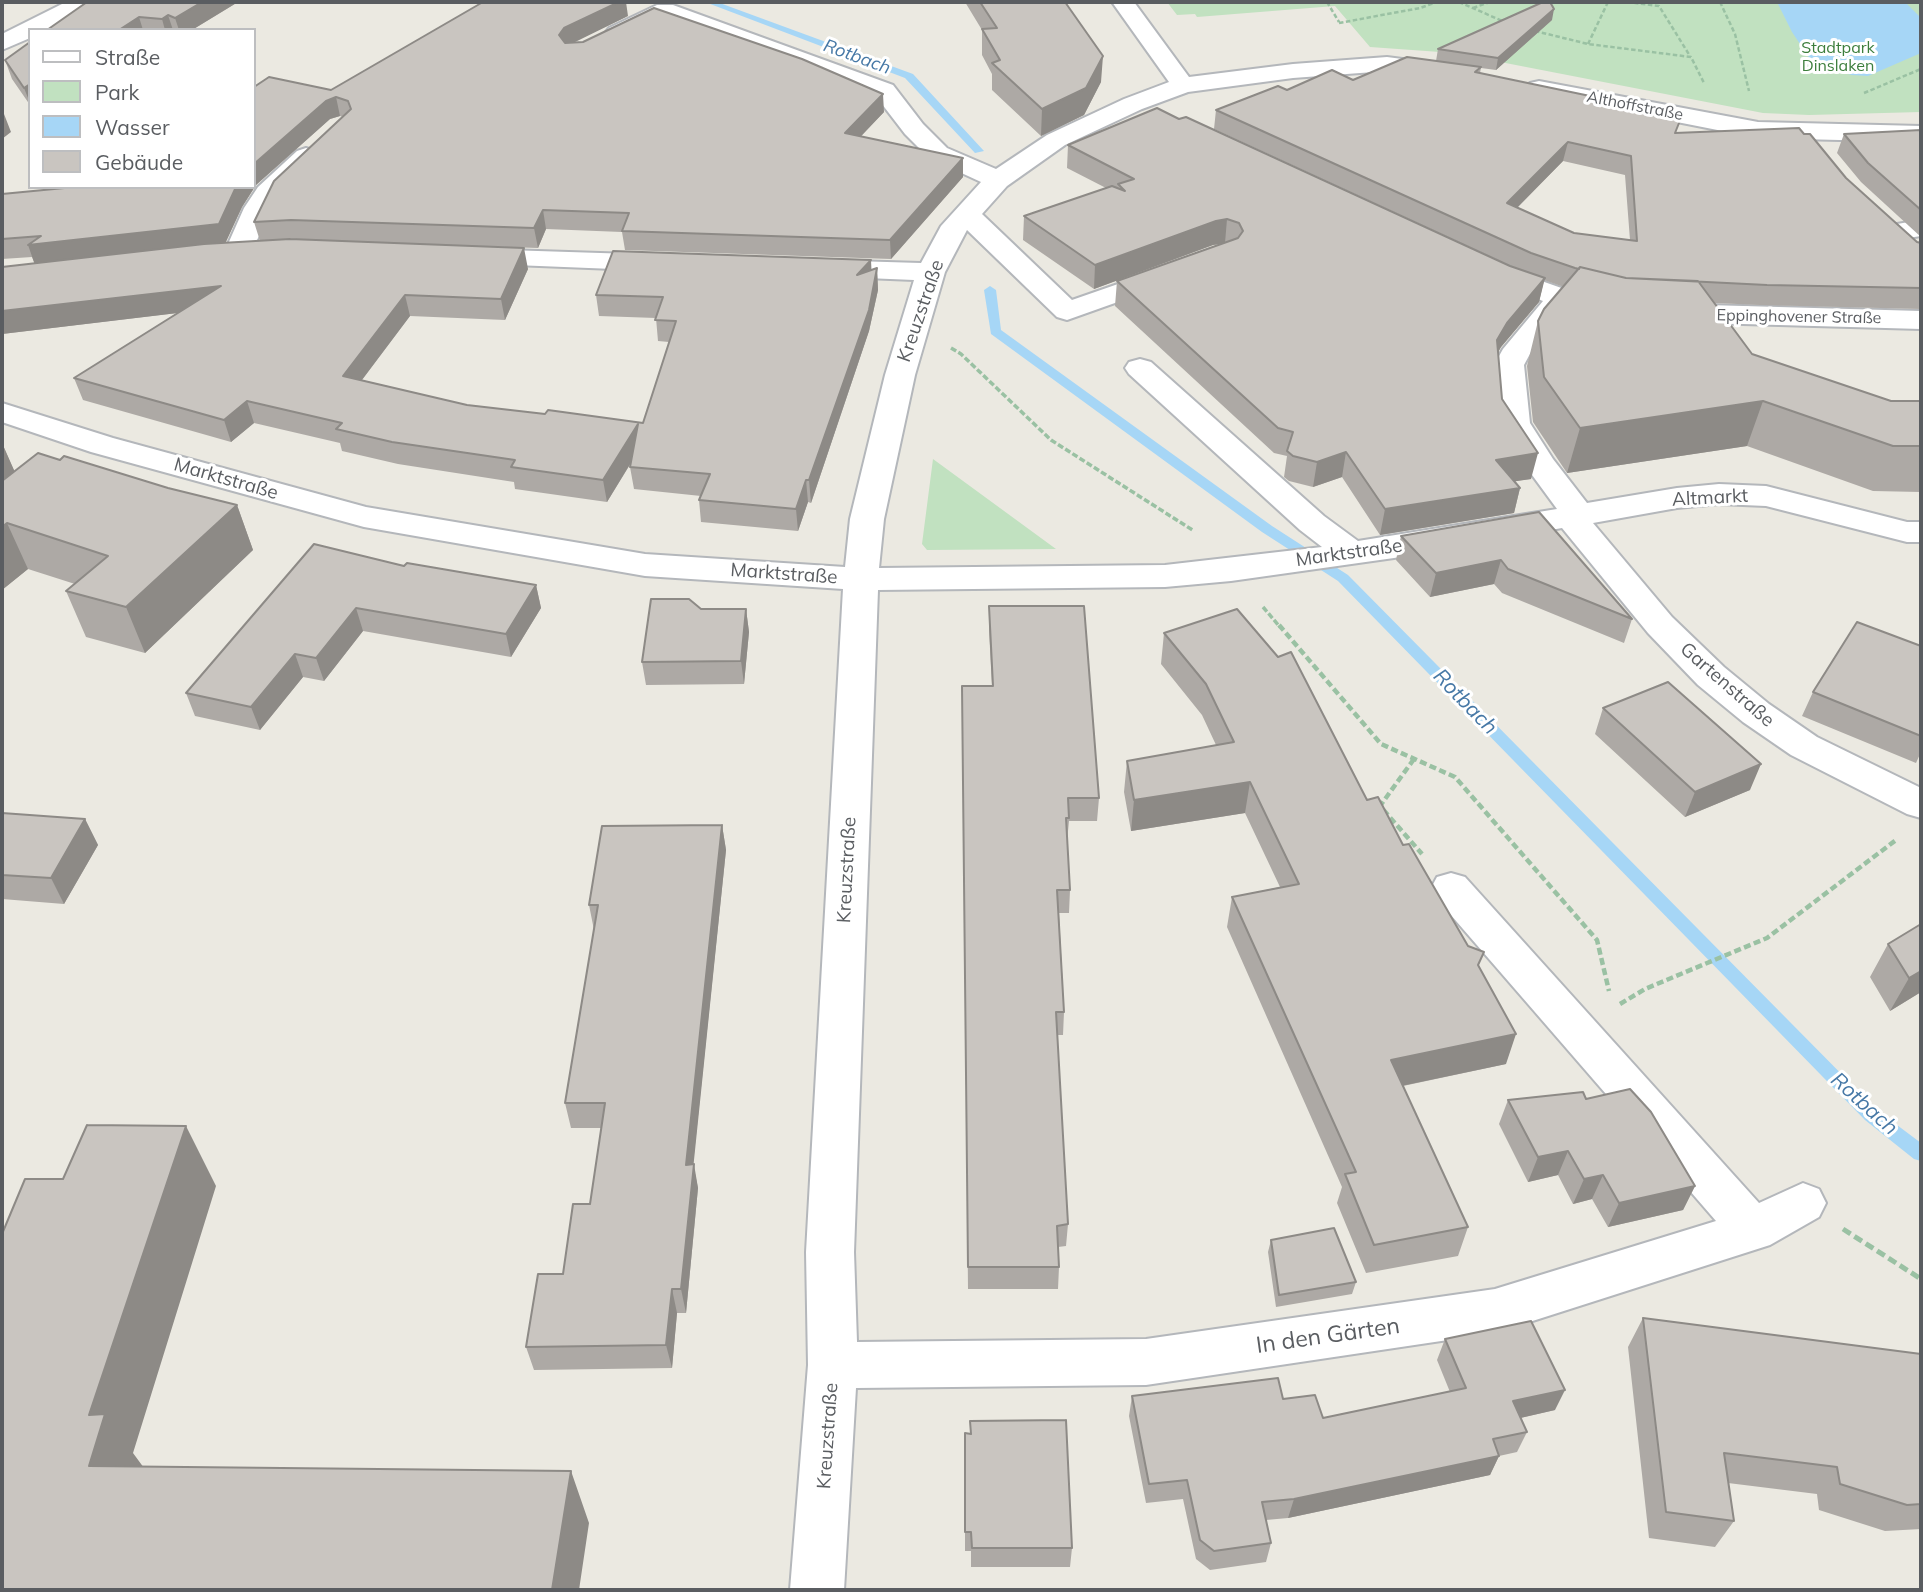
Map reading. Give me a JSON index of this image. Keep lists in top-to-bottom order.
{
  "streets": {
    "street": [
      "Althoffstraße",
      "Kreuzstraße",
      "Eppinghovener Straße",
      "Marktstraße",
      "Altmarkt",
      "Gartenstraße",
      "In den Gärten"
    ]
  },
  "crossings": [
    ["Kreuzstraße", "Marktstraße"],
    ["Kreuzstraße", "In den Gärten"],
    ["Eppinghovener Straße", "Gartenstraße"],
    ["Marktstraße", "Altmarkt"],
    ["Marktstraße", "Gartenstraße"],
    ["Altmarkt", "Gartenstraße"]
  ],
  "water": ["Rotbach"],
  "parks": ["Stadtpark Dinslaken"],
  "legend": [
    "Straße",
    "Park",
    "Wasser",
    "Gebäude"
  ]
}
